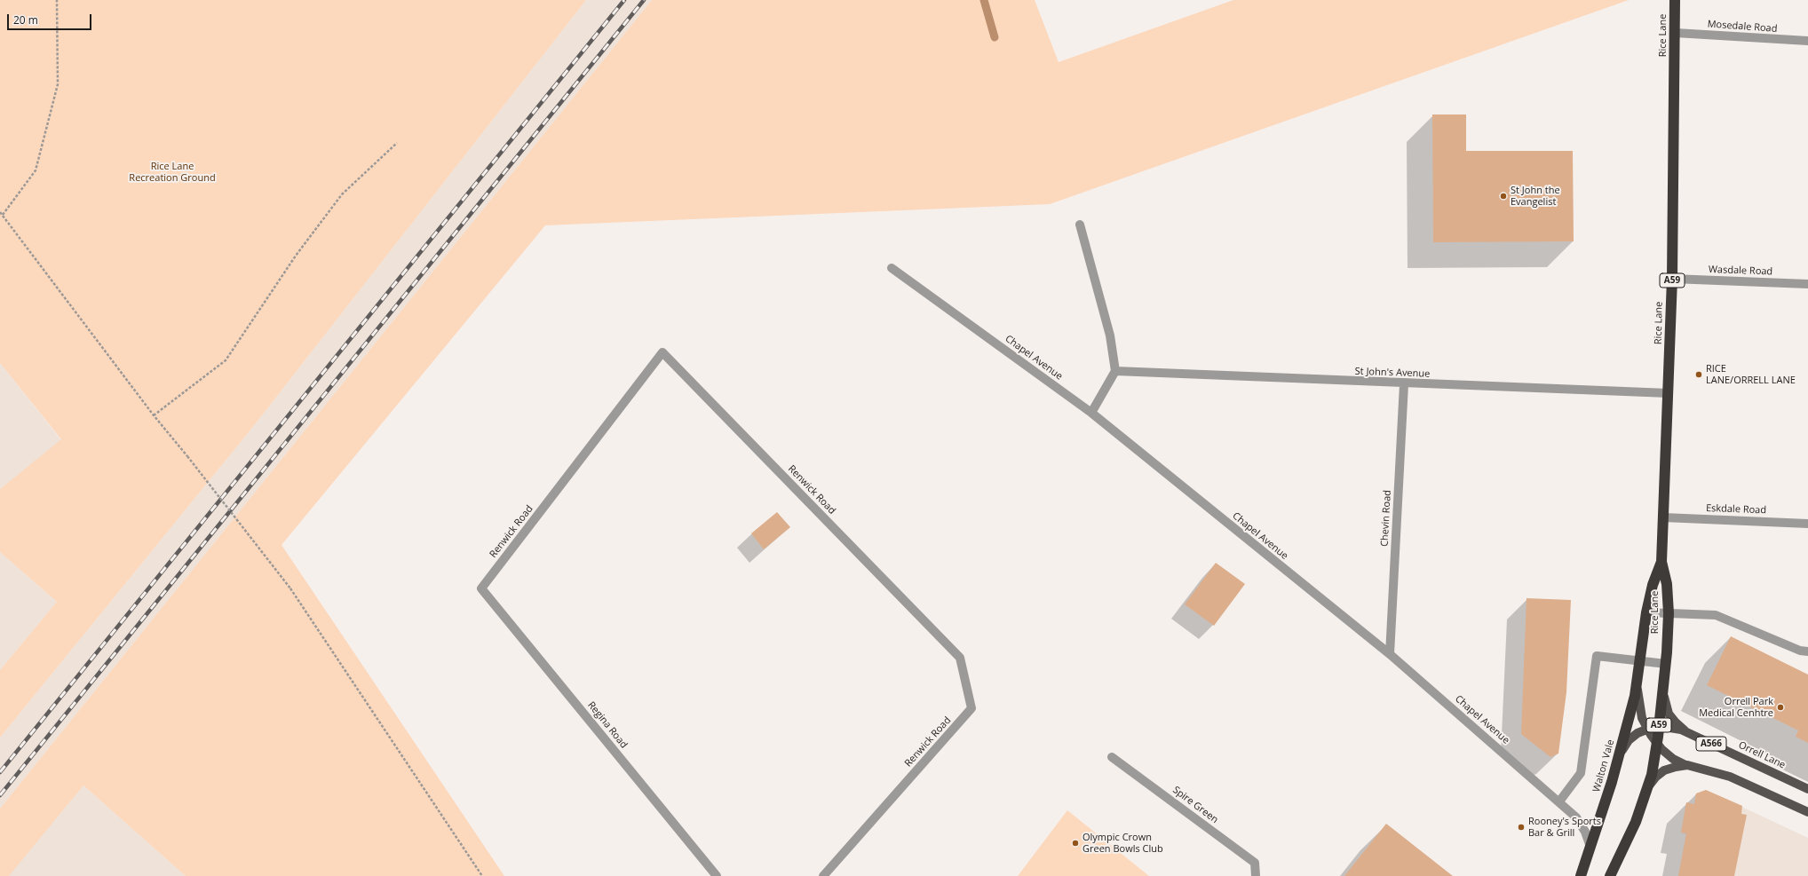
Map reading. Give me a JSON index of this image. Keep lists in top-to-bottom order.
{
  "streets": {
    "highway": ["Rice Lane", "A59", "Walton Vale"],
    "main road": ["A566", "Orrell Lane"],
    "street": [
      "Mosedale Road",
      "Wasdale Road",
      "Chapel Avenue",
      "St John's Avenue",
      "Renwick Road",
      "Eskdale Road",
      "Chevin Road",
      "Regina Road",
      "Spire Green"
    ]
  },
  "crossings": [
    ["Mosedale Road", "Rice Lane"],
    ["Rice Lane", "Wasdale Road"],
    ["Rice Lane", "A59"],
    ["Rice Lane", "St John's Avenue"],
    ["Rice Lane", "Eskdale Road"],
    ["Rice Lane", "Walton Vale"],
    ["A59", "Orrell Lane"],
    ["Chapel Avenue", "Chevin Road"],
    ["Chapel Avenue", "Walton Vale"],
    ["St John's Avenue", "Chevin Road"],
    ["Renwick Road", "Regina Road"],
    ["Orrell Lane", "Walton Vale"]
  ],
  "parks": ["Rice Lane Recreation Ground"],
  "places": [
    "St John the Evangelist",
    "RICE LANE/ORRELL LANE",
    "Orrell Park Medical Cenhtre",
    "Rooney's Sports Bar & Grill",
    "Olympic Crown Green Bowls Club"
  ],
  "scale_bar": "20 m"
}
